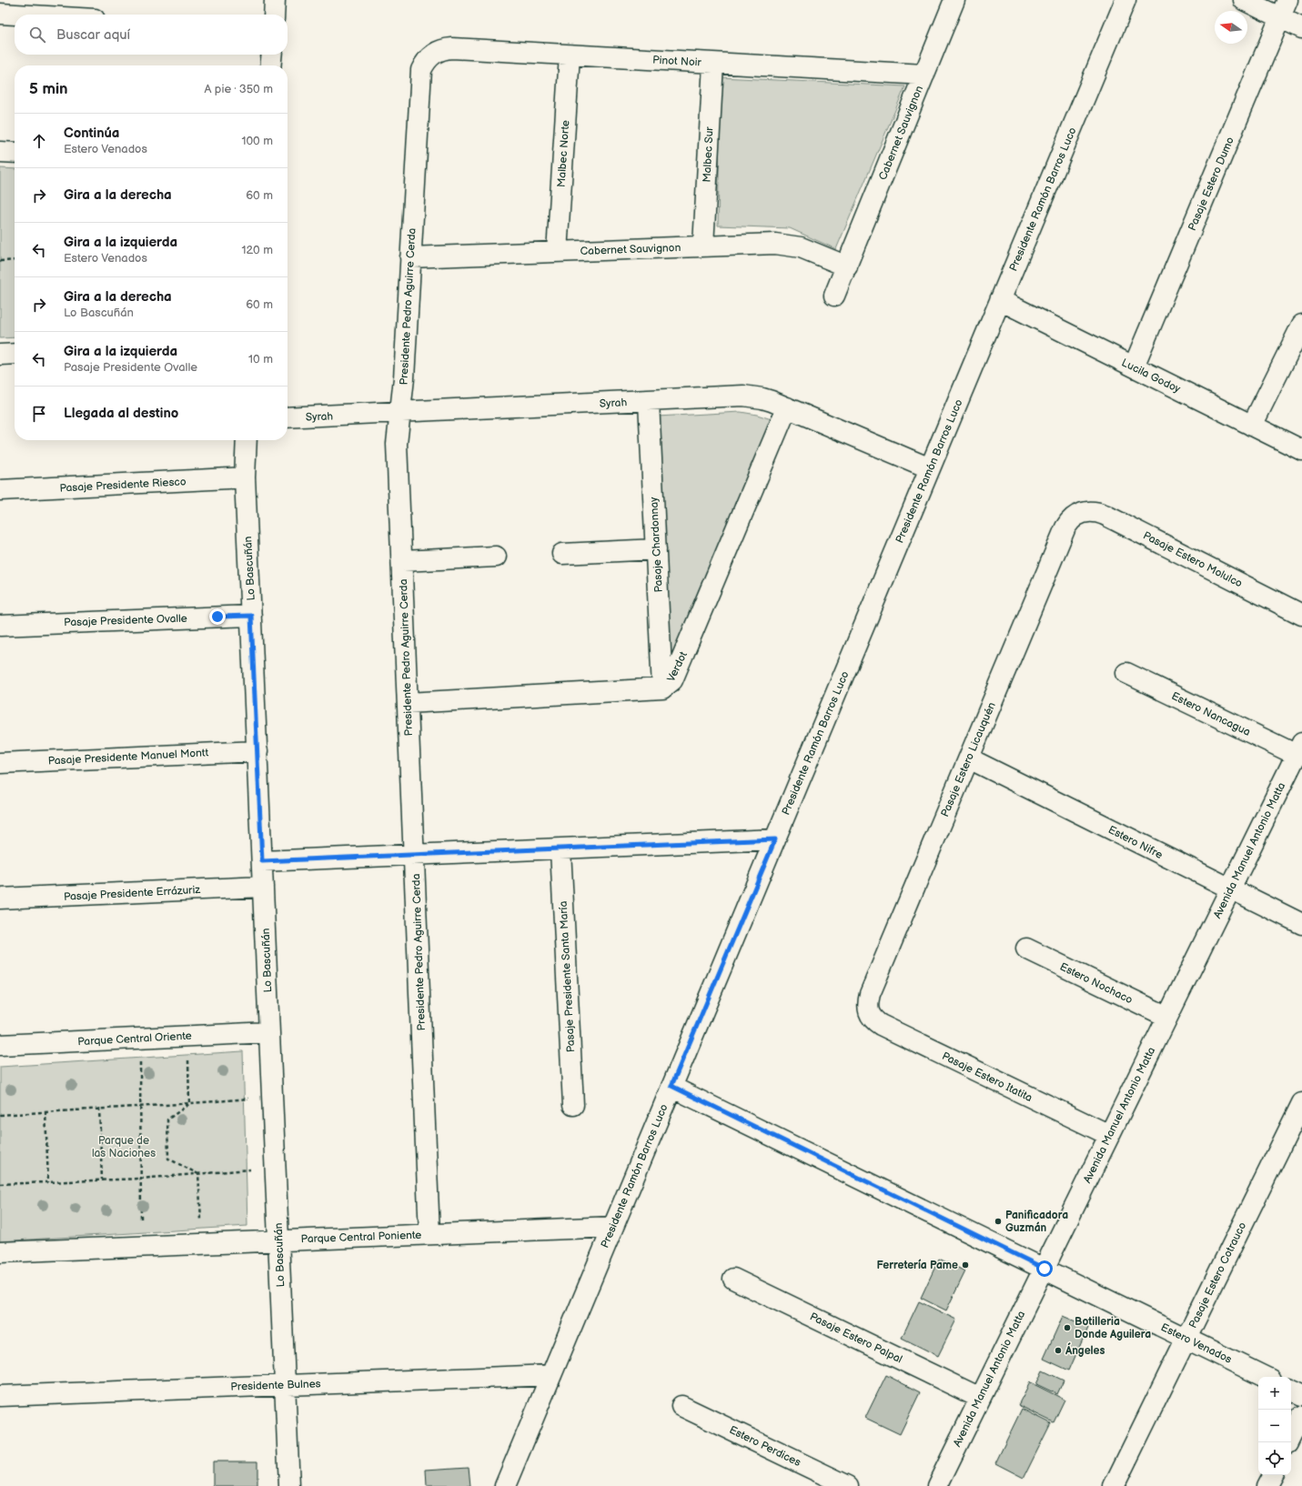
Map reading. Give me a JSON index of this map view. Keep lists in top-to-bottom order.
{
  "streets": {
    "street": [
      "Pinot Noir",
      "Cabernet Sauvignon",
      "Malbec Norte",
      "Malbec Sur",
      "Pasaje Estero Dumo",
      "Presidente Ramón Barros Luco",
      "Presidente Pedro Aguirre Cerda",
      "Lucila Godoy",
      "Syrah",
      "Pasaje Presidente Riesco",
      "Pasaje Chardonnay",
      "Pasaje Estero Molulco",
      "Lo Bascuñán",
      "Pasaje Presidente Ovalle",
      "Verdot",
      "Estero Nancagua",
      "Pasaje Presidente Manuel Montt",
      "Pasaje Estero Licauquén",
      "Estero Nifre",
      "Avenida Manuel Antonio Matta",
      "Pasaje Presidente Errázuriz",
      "Pasaje Presidente Santa María",
      "Estero Nochaco",
      "Parque Central Oriente",
      "Pasaje Estero Itatita",
      "Parque Central Poniente",
      "Pasaje Estero Cotrauco",
      "Pasaje Estero Palpal",
      "Estero Venados",
      "Presidente Bulnes",
      "Estero Perdices"
    ]
  },
  "crossings": [
    ["Pinot Noir", "Cabernet Sauvignon"],
    ["Pinot Noir", "Malbec Norte"],
    ["Pinot Noir", "Malbec Sur"],
    ["Pinot Noir", "Presidente Pedro Aguirre Cerda"],
    ["Cabernet Sauvignon", "Malbec Norte"],
    ["Cabernet Sauvignon", "Malbec Sur"],
    ["Cabernet Sauvignon", "Presidente Pedro Aguirre Cerda"],
    ["Pasaje Estero Dumo", "Lucila Godoy"],
    ["Presidente Ramón Barros Luco", "Lucila Godoy"],
    ["Presidente Ramón Barros Luco", "Syrah"],
    ["Presidente Ramón Barros Luco", "Parque Central Poniente"],
    ["Presidente Ramón Barros Luco", "Estero Venados"],
    ["Presidente Ramón Barros Luco", "Presidente Bulnes"],
    ["Presidente Pedro Aguirre Cerda", "Syrah"],
    ["Presidente Pedro Aguirre Cerda", "Verdot"],
    ["Presidente Pedro Aguirre Cerda", "Parque Central Poniente"],
    ["Syrah", "Pasaje Chardonnay"],
    ["Syrah", "Verdot"],
    ["Pasaje Presidente Riesco", "Lo Bascuñán"],
    ["Pasaje Chardonnay", "Verdot"],
    ["Pasaje Estero Molulco", "Pasaje Estero Licauquén"],
    ["Lo Bascuñán", "Pasaje Presidente Ovalle"],
    ["Lo Bascuñán", "Pasaje Presidente Manuel Montt"],
    ["Lo Bascuñán", "Pasaje Presidente Errázuriz"],
    ["Lo Bascuñán", "Parque Central Oriente"],
    ["Lo Bascuñán", "Parque Central Poniente"],
    ["Lo Bascuñán", "Presidente Bulnes"],
    ["Estero Nancagua", "Avenida Manuel Antonio Matta"],
    ["Pasaje Estero Licauquén", "Estero Nifre"],
    ["Pasaje Estero Licauquén", "Pasaje Estero Itatita"],
    ["Estero Nifre", "Avenida Manuel Antonio Matta"],
    ["Avenida Manuel Antonio Matta", "Estero Nochaco"],
    ["Avenida Manuel Antonio Matta", "Pasaje Estero Itatita"],
    ["Avenida Manuel Antonio Matta", "Pasaje Estero Palpal"],
    ["Avenida Manuel Antonio Matta", "Estero Venados"],
    ["Pasaje Estero Cotrauco", "Estero Venados"]
  ],
  "parks": ["Parque de las Naciones"],
  "places": [
    "Panificadora Guzmán",
    "Ferretería Pame",
    "Botilleria Donde Aguilera",
    "Ángeles"
  ],
  "north": "left",
  "page": {
    "search": "Buscar aquí",
    "heading": ["5 min", "A pie · 350 m"],
    "list": [
      ["Continúa", "Estero Venados", "100 m"],
      ["Gira a la derecha", "60 m"],
      ["Gira a la izquierda", "Estero Venados", "120 m"],
      ["Gira a la derecha", "Lo Bascuñán", "60 m"],
      ["Gira a la izquierda", "Pasaje Presidente Ovalle", "10 m"],
      "Llegada al destino"
    ],
    "map_buttons": ["+", "−"]
  }
}
